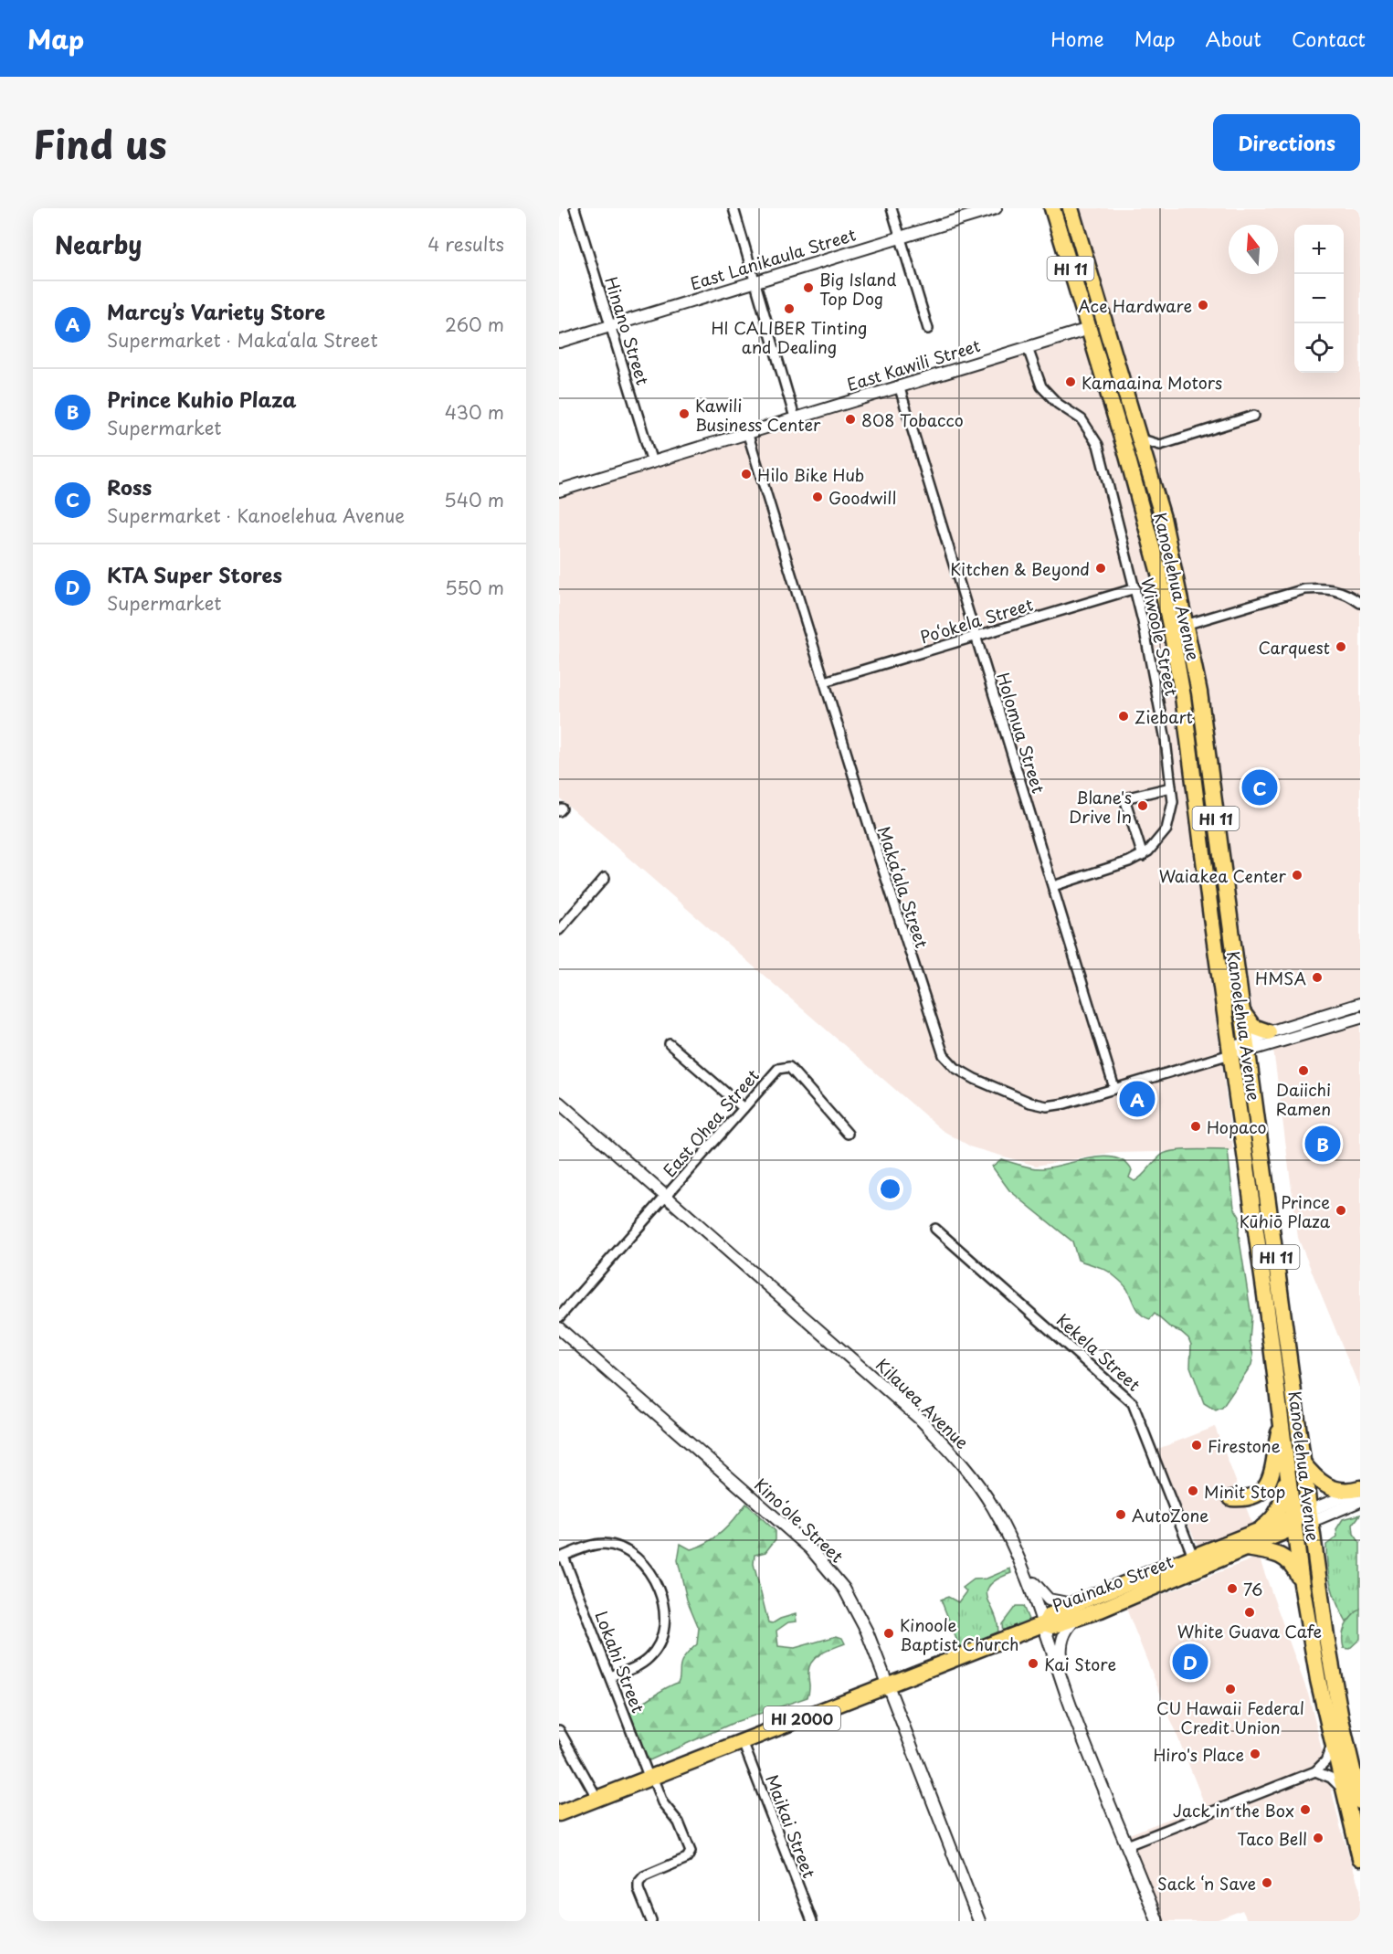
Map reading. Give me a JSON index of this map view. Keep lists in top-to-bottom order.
{
  "streets": {
    "highway": [
      "HI 11",
      "Kanoelehua Avenue",
      "Puainako Street",
      "HI 2000"
    ],
    "street": [
      "East Lanikaula Street",
      "Hinano Street",
      "East Kawili Street",
      "Po‘okela Street",
      "Wiwoole Street",
      "Holomua Street",
      "Maka‘ala Street",
      "East Ohea Street",
      "Kekela Street",
      "Kilauea Avenue",
      "Kinoʻole Street",
      "Lokahi Street",
      "Maikai Street"
    ]
  },
  "crossings": [
    ["East Lanikaula Street", "Hinano Street"],
    ["Hinano Street", "East Kawili Street"],
    ["East Kawili Street", "Kanoelehua Avenue"],
    ["East Kawili Street", "Wiwoole Street"],
    ["East Kawili Street", "Holomua Street"],
    ["East Kawili Street", "Maka‘ala Street"],
    ["Kanoelehua Avenue", "Maka‘ala Street"],
    ["Kanoelehua Avenue", "Puainako Street"],
    ["Po‘okela Street", "Wiwoole Street"],
    ["Po‘okela Street", "Holomua Street"],
    ["Po‘okela Street", "Maka‘ala Street"],
    ["Wiwoole Street", "Holomua Street"],
    ["Holomua Street", "Maka‘ala Street"],
    ["East Ohea Street", "Kilauea Avenue"],
    ["Kekela Street", "Puainako Street"],
    ["Kilauea Avenue", "Puainako Street"],
    ["Kilauea Avenue", "HI 2000"],
    ["Kinoʻole Street", "HI 2000"],
    ["Puainako Street", "HI 2000"],
    ["Lokahi Street", "HI 2000"],
    ["HI 2000", "Maikai Street"]
  ],
  "places": [
    "Big Island Top Dog",
    "Ace Hardware",
    "HI CALIBER Tinting and Dealing",
    "Kamaaina Motors",
    "Kawili Business Center",
    "808 Tobacco",
    "Hilo Bike Hub",
    "Goodwill",
    "Kitchen & Beyond",
    "Carquest",
    "Ziebart",
    "Blane's Drive In",
    "Waiakea Center",
    "HMSA",
    "Daiichi Ramen",
    "Hopaco",
    "Prince Kūhiō Plaza",
    "Firestone",
    "Minit Stop",
    "AutoZone",
    "76",
    "White Guava Cafe",
    "Kinoole Baptist Church",
    "Kai Store",
    "CU Hawaii Federal Credit Union",
    "Hiro's Place",
    "Jack in the Box",
    "Taco Bell",
    "Sack ‘n Save"
  ],
  "north": "top",
  "page": {
    "header": "Map",
    "nav": [
      "Home",
      "Map",
      "About",
      "Contact"
    ],
    "title": "Find us",
    "buttons": "Directions",
    "heading": ["Nearby", "4 results"],
    "map_buttons": ["+", "−"],
    "list": [
      {
        "mark": "A",
        "name": "Marcy’s Variety Store",
        "note": "Supermarket · Maka‘ala Street",
        "value": "260 m"
      },
      {
        "mark": "B",
        "name": "Prince Kuhio Plaza",
        "note": "Supermarket",
        "value": "430 m"
      },
      {
        "mark": "C",
        "name": "Ross",
        "note": "Supermarket · Kanoelehua Avenue",
        "value": "540 m"
      },
      {
        "mark": "D",
        "name": "KTA Super Stores",
        "note": "Supermarket",
        "value": "550 m"
      }
    ],
    "pins": [
      "C",
      "A",
      "B",
      "D"
    ]
  }
}
